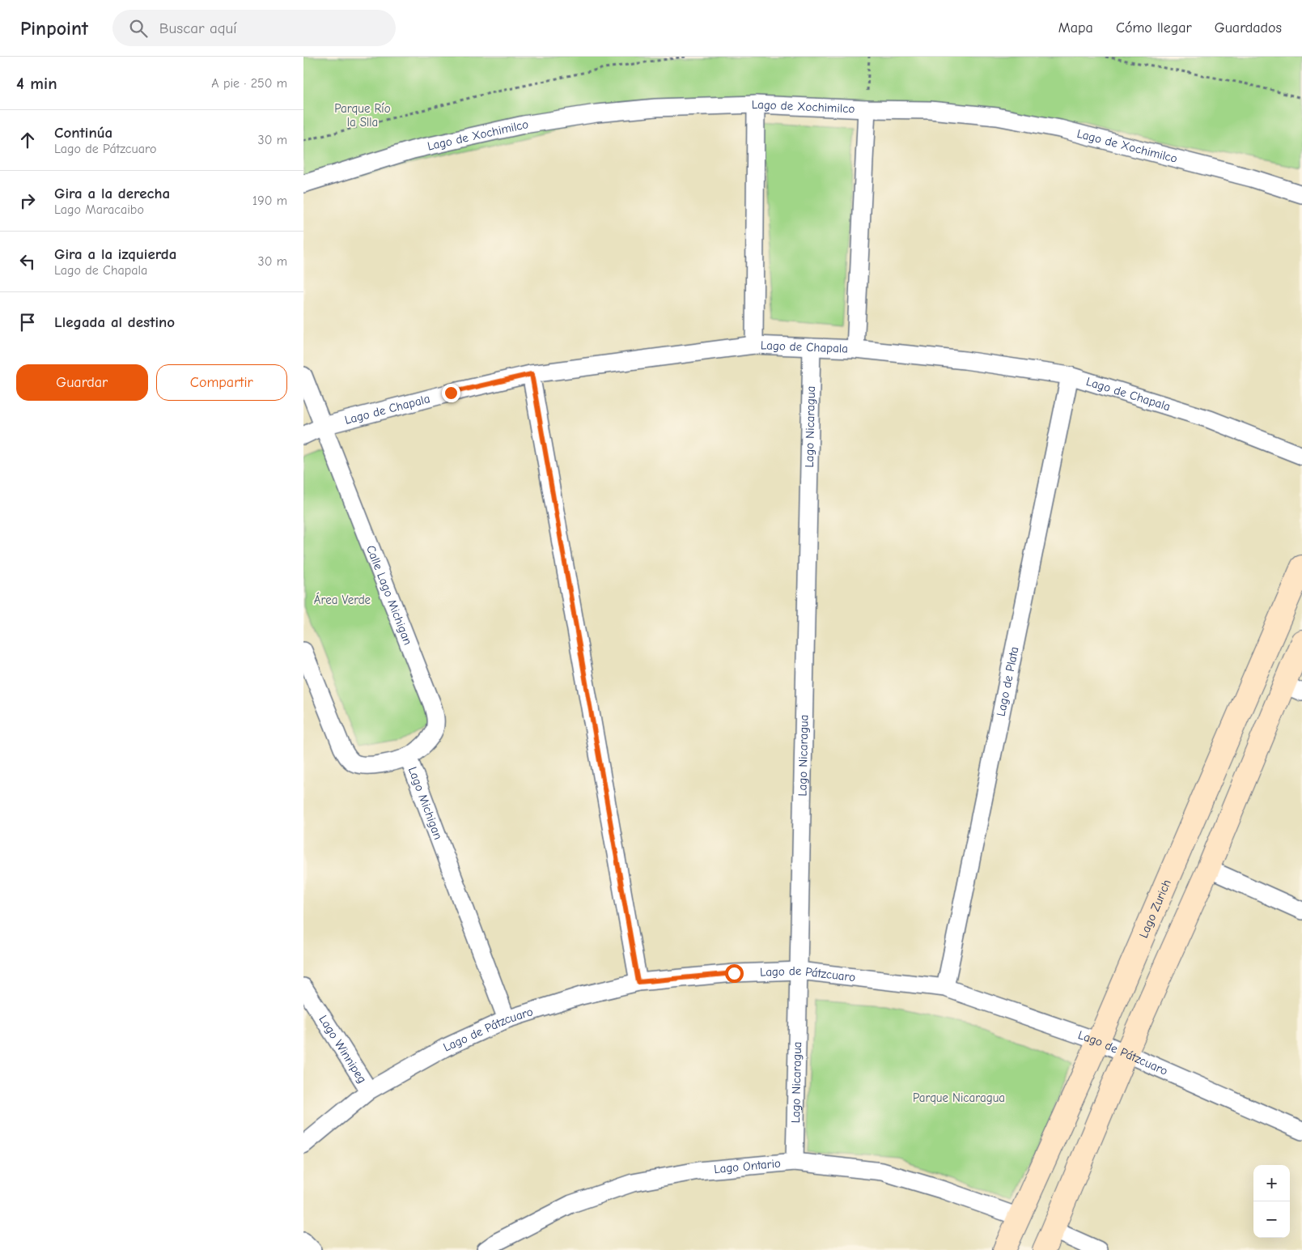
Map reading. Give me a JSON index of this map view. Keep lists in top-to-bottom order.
{
  "streets": {
    "street": [
      "Lago de Xochimilco",
      "Lago de Chapala",
      "Lago Nicaragua",
      "Calle Lago Michigan",
      "Lago de Plata",
      "Lago Michigan",
      "Lago Zurich",
      "Lago de Pátzcuaro",
      "Lago Winnipeg",
      "Lago Ontario"
    ]
  },
  "crossings": [
    ["Lago de Chapala", "Lago Nicaragua"],
    ["Lago de Chapala", "Calle Lago Michigan"],
    ["Lago de Chapala", "Lago de Plata"],
    ["Lago Nicaragua", "Lago de Pátzcuaro"],
    ["Lago Nicaragua", "Lago Ontario"],
    ["Calle Lago Michigan", "Lago Michigan"],
    ["Lago de Plata", "Lago de Pátzcuaro"],
    ["Lago Michigan", "Lago de Pátzcuaro"],
    ["Lago Zurich", "Lago de Pátzcuaro"],
    ["Lago Zurich", "Lago Ontario"],
    ["Lago de Pátzcuaro", "Lago Winnipeg"]
  ],
  "parks": ["Parque Río la Slla", "Área Verde", "Parque Nicaragua"],
  "page": {
    "header": "Pinpoint",
    "search": "Buscar aquí",
    "nav": ["Mapa", "Cómo llegar", "Guardados"],
    "heading": ["4 min", "A pie · 250 m"],
    "list": [
      ["Continúa", "Lago de Pátzcuaro", "30 m"],
      ["Gira a la derecha", "Lago Maracaibo", "190 m"],
      ["Gira a la izquierda", "Lago de Chapala", "30 m"],
      "Llegada al destino"
    ],
    "buttons": ["Guardar", "Compartir"],
    "map_buttons": ["+", "−"]
  }
}
